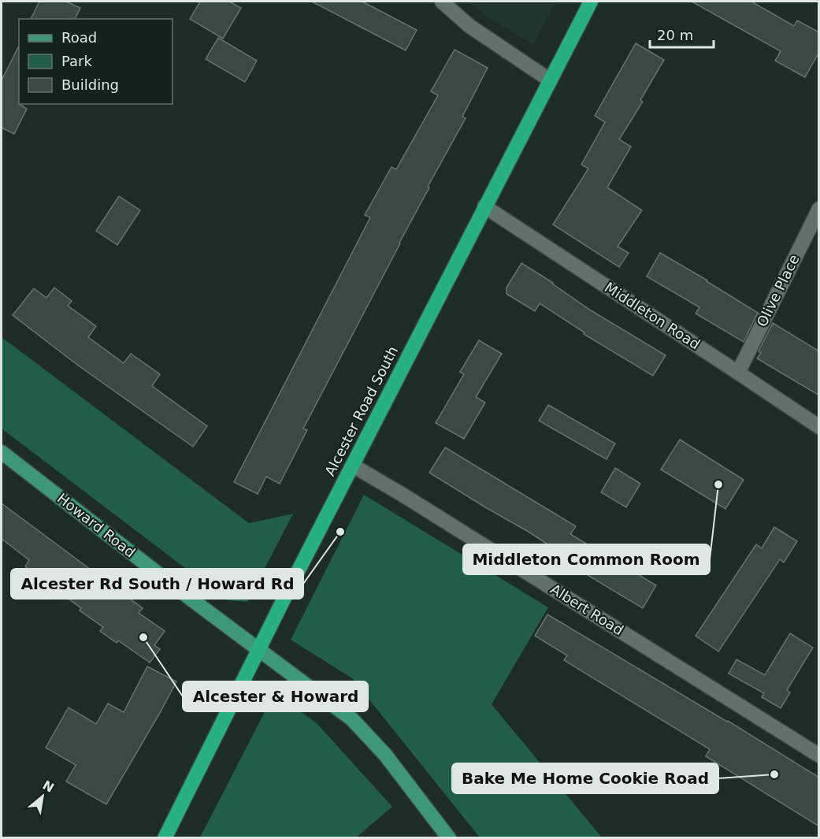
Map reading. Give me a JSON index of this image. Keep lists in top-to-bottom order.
{
  "streets": {
    "highway": ["Alcester Road South"],
    "main road": ["Howard Road"],
    "street": ["Olive Place", "Middleton Road", "Albert Road"]
  },
  "crossings": [
    ["Olive Place", "Middleton Road"],
    ["Middleton Road", "Alcester Road South"],
    ["Alcester Road South", "Howard Road"],
    ["Alcester Road South", "Albert Road"]
  ],
  "places": [
    "Middleton Common Room",
    "Alcester Rd South / Howard Rd",
    "Alcester & Howard",
    "Bake Me Home Cookie Road"
  ],
  "legend": ["Road", "Park", "Building"],
  "scale_bar": "20 m",
  "north": "top right"
}
